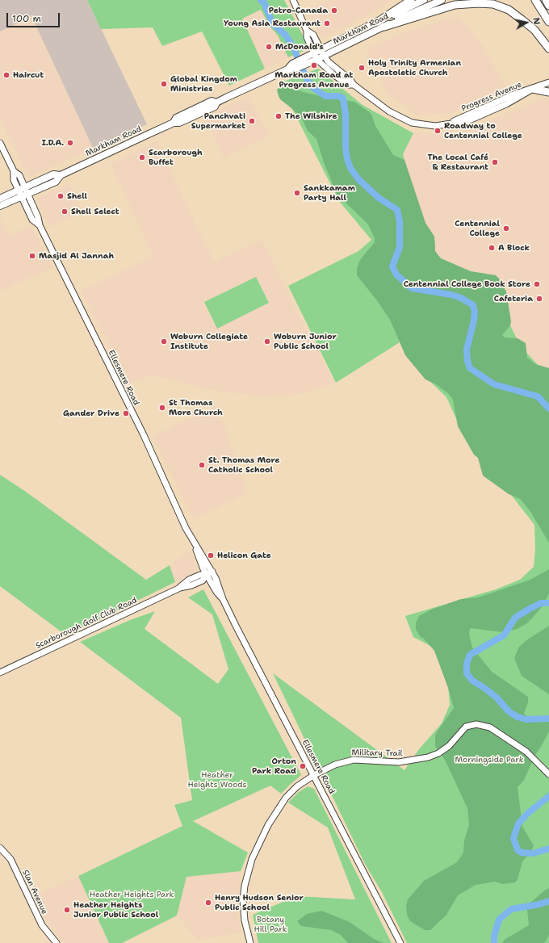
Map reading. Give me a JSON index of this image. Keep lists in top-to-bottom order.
{
  "streets": {
    "main road": [
      "Markham Road",
      "Progress Avenue",
      "Ellesmere Road",
      "Scarborough Golf Club Road",
      "Military Trail",
      "Slan Avenue"
    ]
  },
  "crossings": [
    ["Markham Road", "Progress Avenue"],
    ["Markham Road", "Ellesmere Road"],
    ["Ellesmere Road", "Scarborough Golf Club Road"],
    ["Ellesmere Road", "Military Trail"]
  ],
  "parks": [
    "Morningside Park",
    "Heather Heights Woods",
    "Heather Heights Park",
    "Botany Hill Park"
  ],
  "places": [
    "Petro-Canada",
    "Young Asia Restaurant",
    "McDonald's",
    "Markham Road at Progress Avenue",
    "Holy Trinity Armenian Apostoletic Church",
    "Haircut",
    "Global Kingdom Ministries",
    "The Wilshire",
    "Panchvati Supermarket",
    "Roadway to Centennial College",
    "I.D.A.",
    "Scarborough Buffet",
    "The Local Café & Restaurant",
    "Sankkamam Party Hall",
    "Shell",
    "Shell Select",
    "Centennial College",
    "A Block",
    "Masjid Al Jannah",
    "Centennial College Book Store",
    "Cafeteria",
    "Woburn Collegiate Institute",
    "Woburn Junior Public School",
    "St Thomas More Church",
    "Gander Drive",
    "St. Thomas More Catholic School",
    "Helicon Gate",
    "Orton Park Road",
    "Henry Hudson Senior Public School",
    "Heather Heights Junior Public School"
  ],
  "scale_bar": "100 m",
  "north": "right"
}
